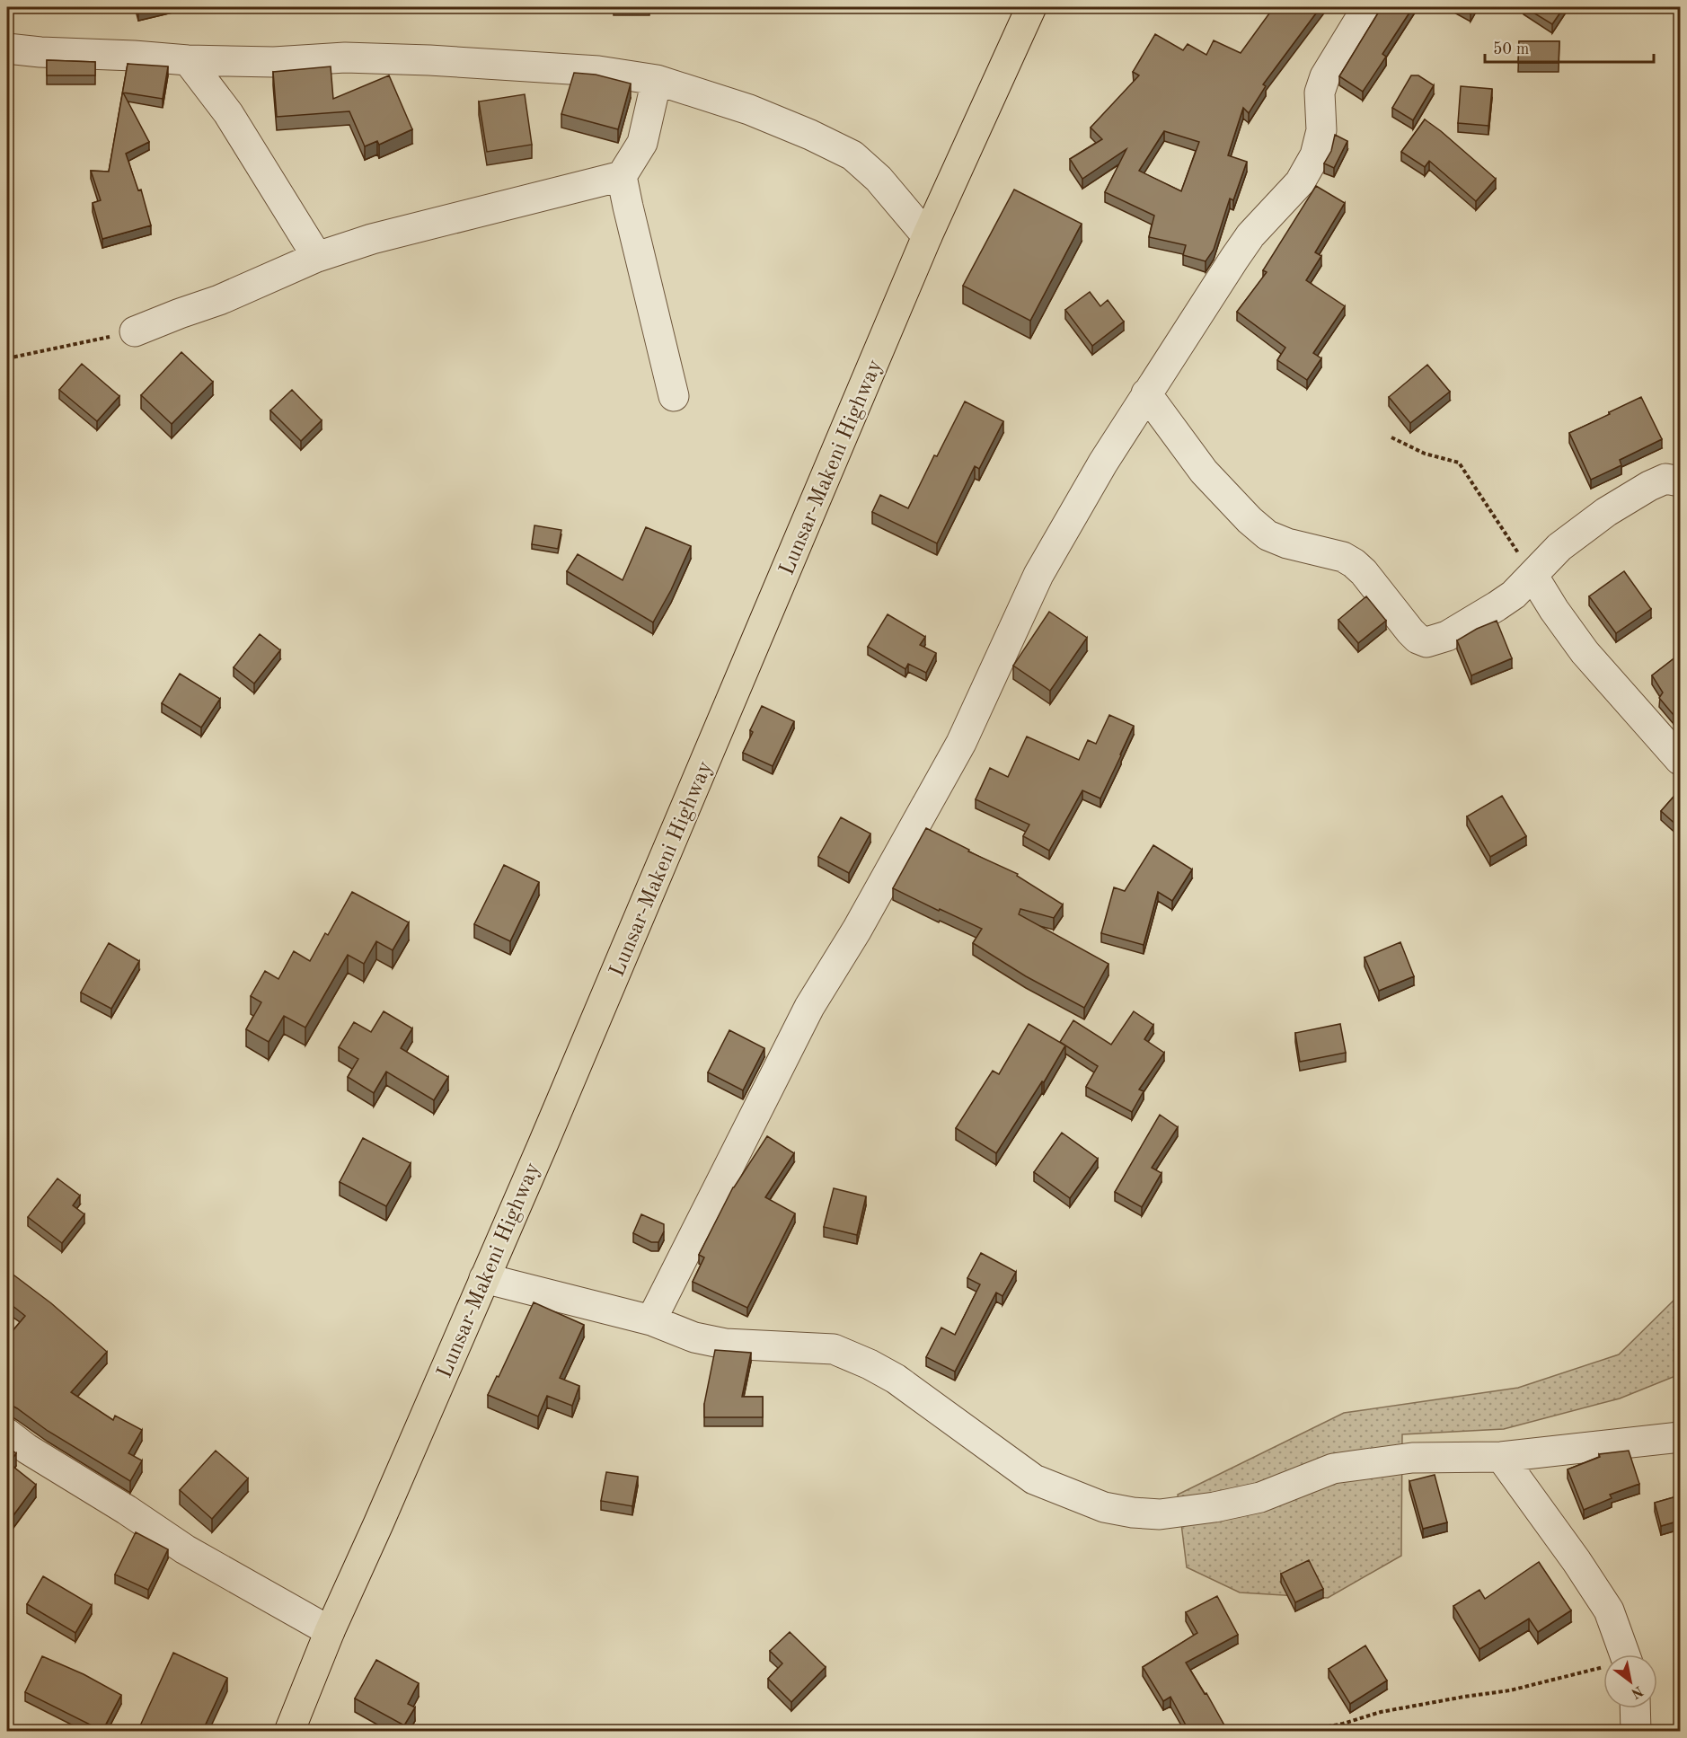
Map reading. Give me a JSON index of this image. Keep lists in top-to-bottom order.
{
  "streets": {
    "main road": ["Lunsar-Makeni Highway"]
  },
  "scale_bar": "50 m",
  "north": "bottom right"
}
